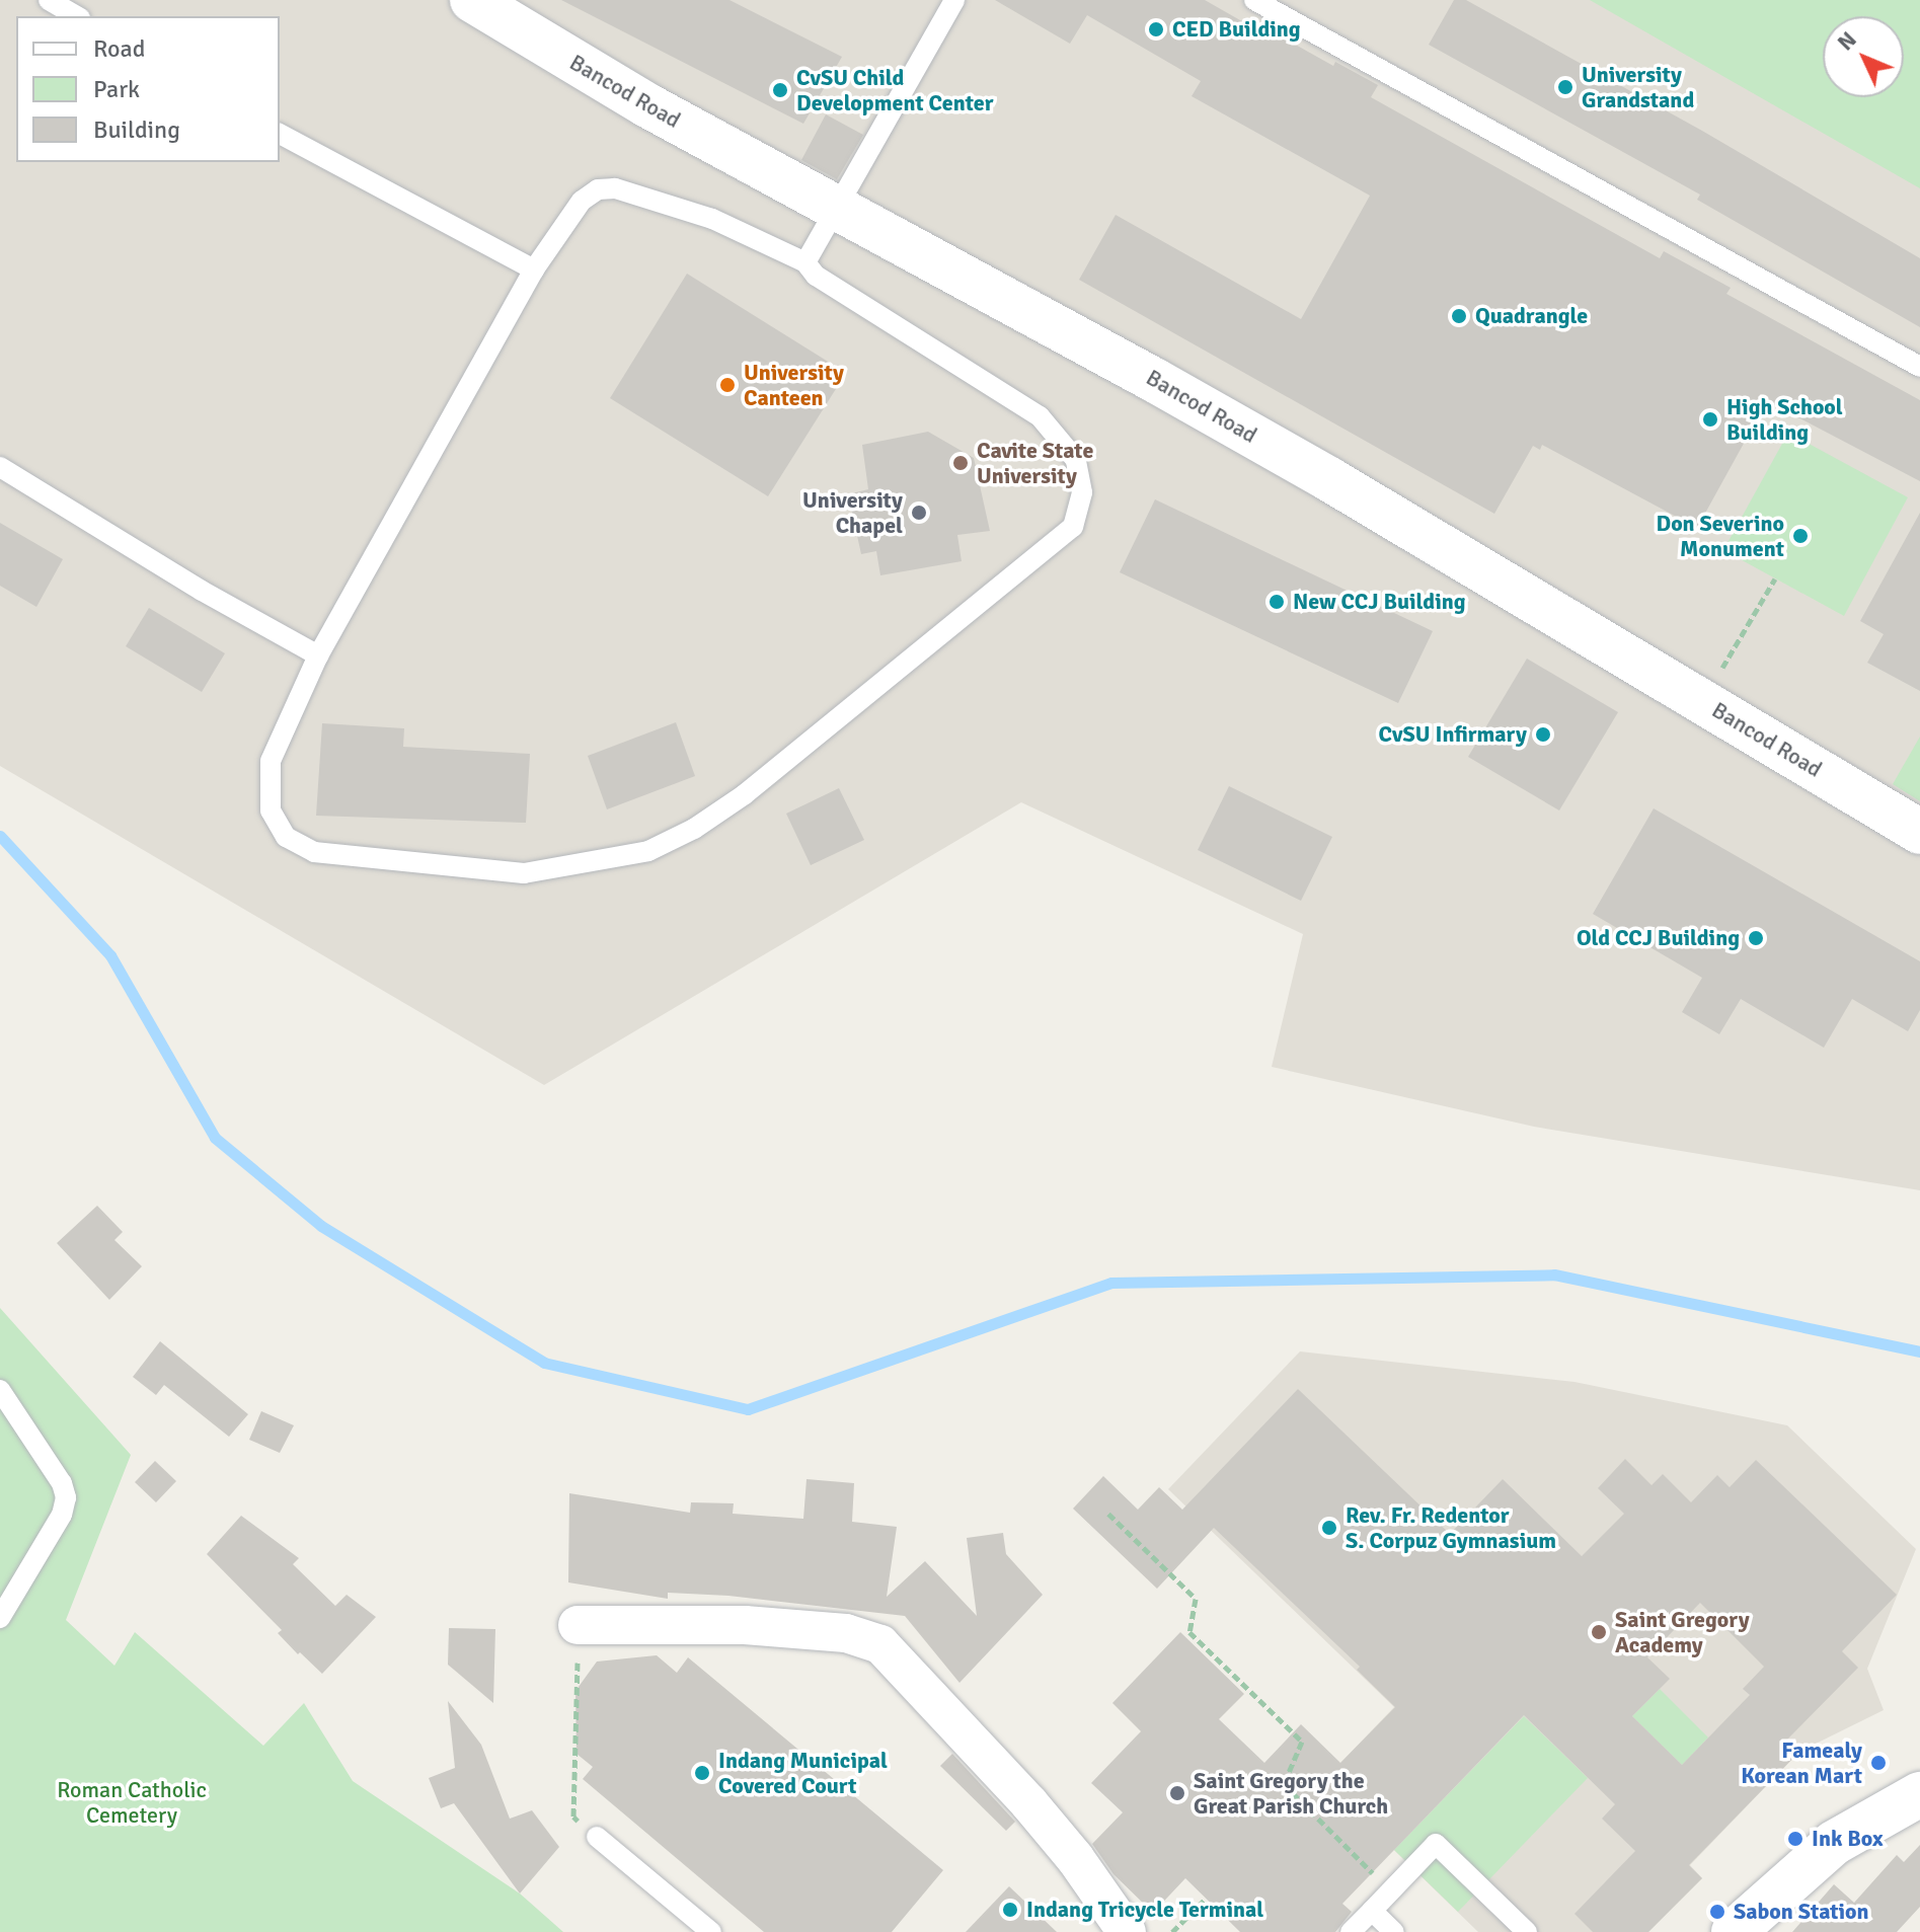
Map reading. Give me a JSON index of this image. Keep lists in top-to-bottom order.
{
  "streets": {
    "street": ["Bancod Road"]
  },
  "parks": ["Roman Catholic Cemetery"],
  "places": [
    "CED Building",
    "University Grandstand",
    "CvSU Child Development Center",
    "Quadrangle",
    "University Canteen",
    "High School Building",
    "Cavite State University",
    "University Chapel",
    "Don Severino Monument",
    "New CCJ Building",
    "CvSU Infirmary",
    "Old CCJ Building",
    "Rev. Fr. Redentor S. Corpuz Gymnasium",
    "Saint Gregory Academy",
    "Famealy Korean Mart",
    "Indang Municipal Covered Court",
    "Saint Gregory the Great Parish Church",
    "Ink Box",
    "Indang Tricycle Terminal",
    "Sabon Station"
  ],
  "legend": ["Road", "Park", "Building"],
  "north": "top left"
}
